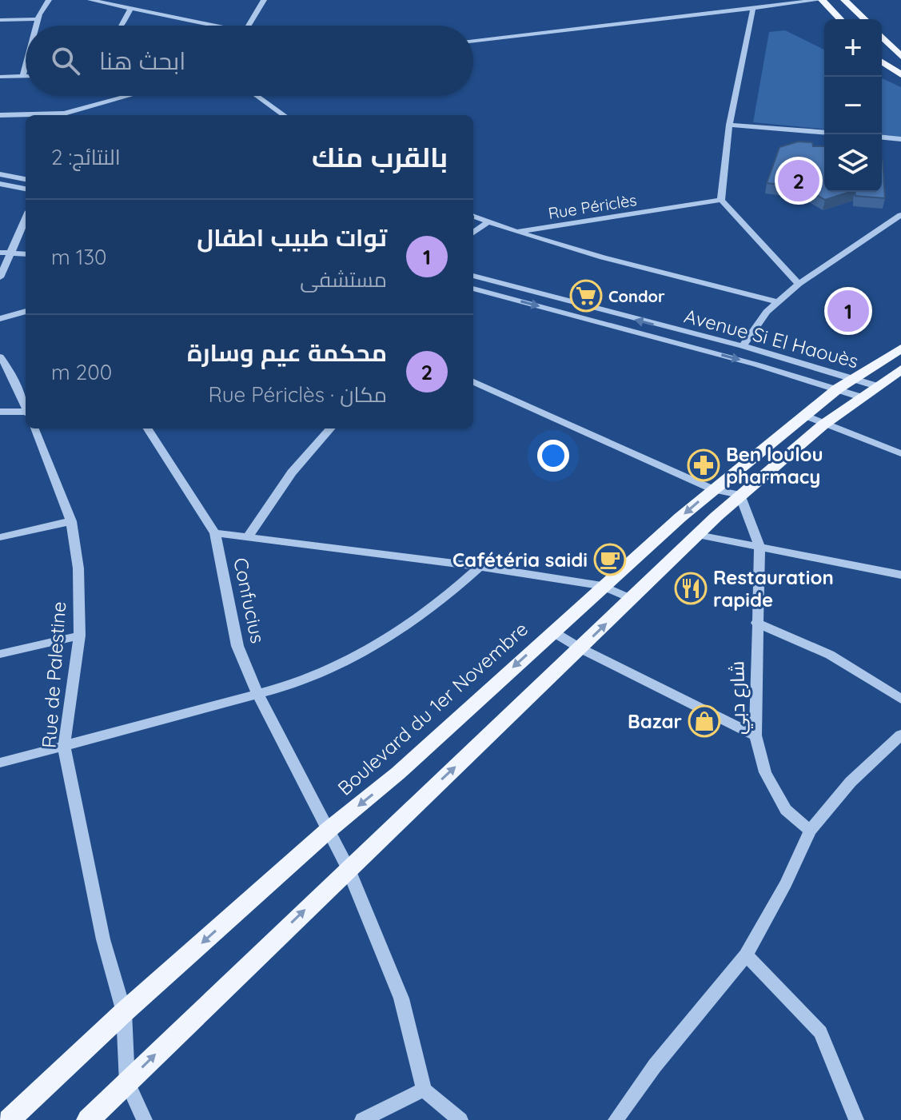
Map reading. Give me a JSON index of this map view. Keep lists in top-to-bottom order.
{
  "streets": {
    "main road": ["Boulevard du 1er Novembre"],
    "street": [
      "Rue Périclès",
      "Avenue Si El Haouès",
      "Confucius",
      "Rue de Palestine",
      "شارع دبي"
    ]
  },
  "crossings": [
    ["Avenue Si El Haouès", "Boulevard du 1er Novembre"],
    ["Confucius", "Boulevard du 1er Novembre"],
    ["Rue de Palestine", "Boulevard du 1er Novembre"]
  ],
  "places": {
    "supermarket": ["Condor"],
    "pharmacy": ["Ben loulou pharmacy"],
    "cafe": ["Cafétéria saidi"],
    "restaurant": ["Restauration rapide"],
    "shop": ["Bazar"]
  },
  "page": {
    "map_buttons": ["+", "−"],
    "search": "ابحث هنا",
    "heading": ["بالقرب منك", "النتائج: 2"],
    "pins": ["2", "1"],
    "list": [
      {
        "mark": "1",
        "name": "توات طبيب اطفال",
        "note": "مستشفى",
        "value": "130 m"
      },
      {
        "mark": "2",
        "name": "محكمة عيم وسارة",
        "note": "مكان · Rue Périclès",
        "value": "200 m"
      }
    ]
  }
}
